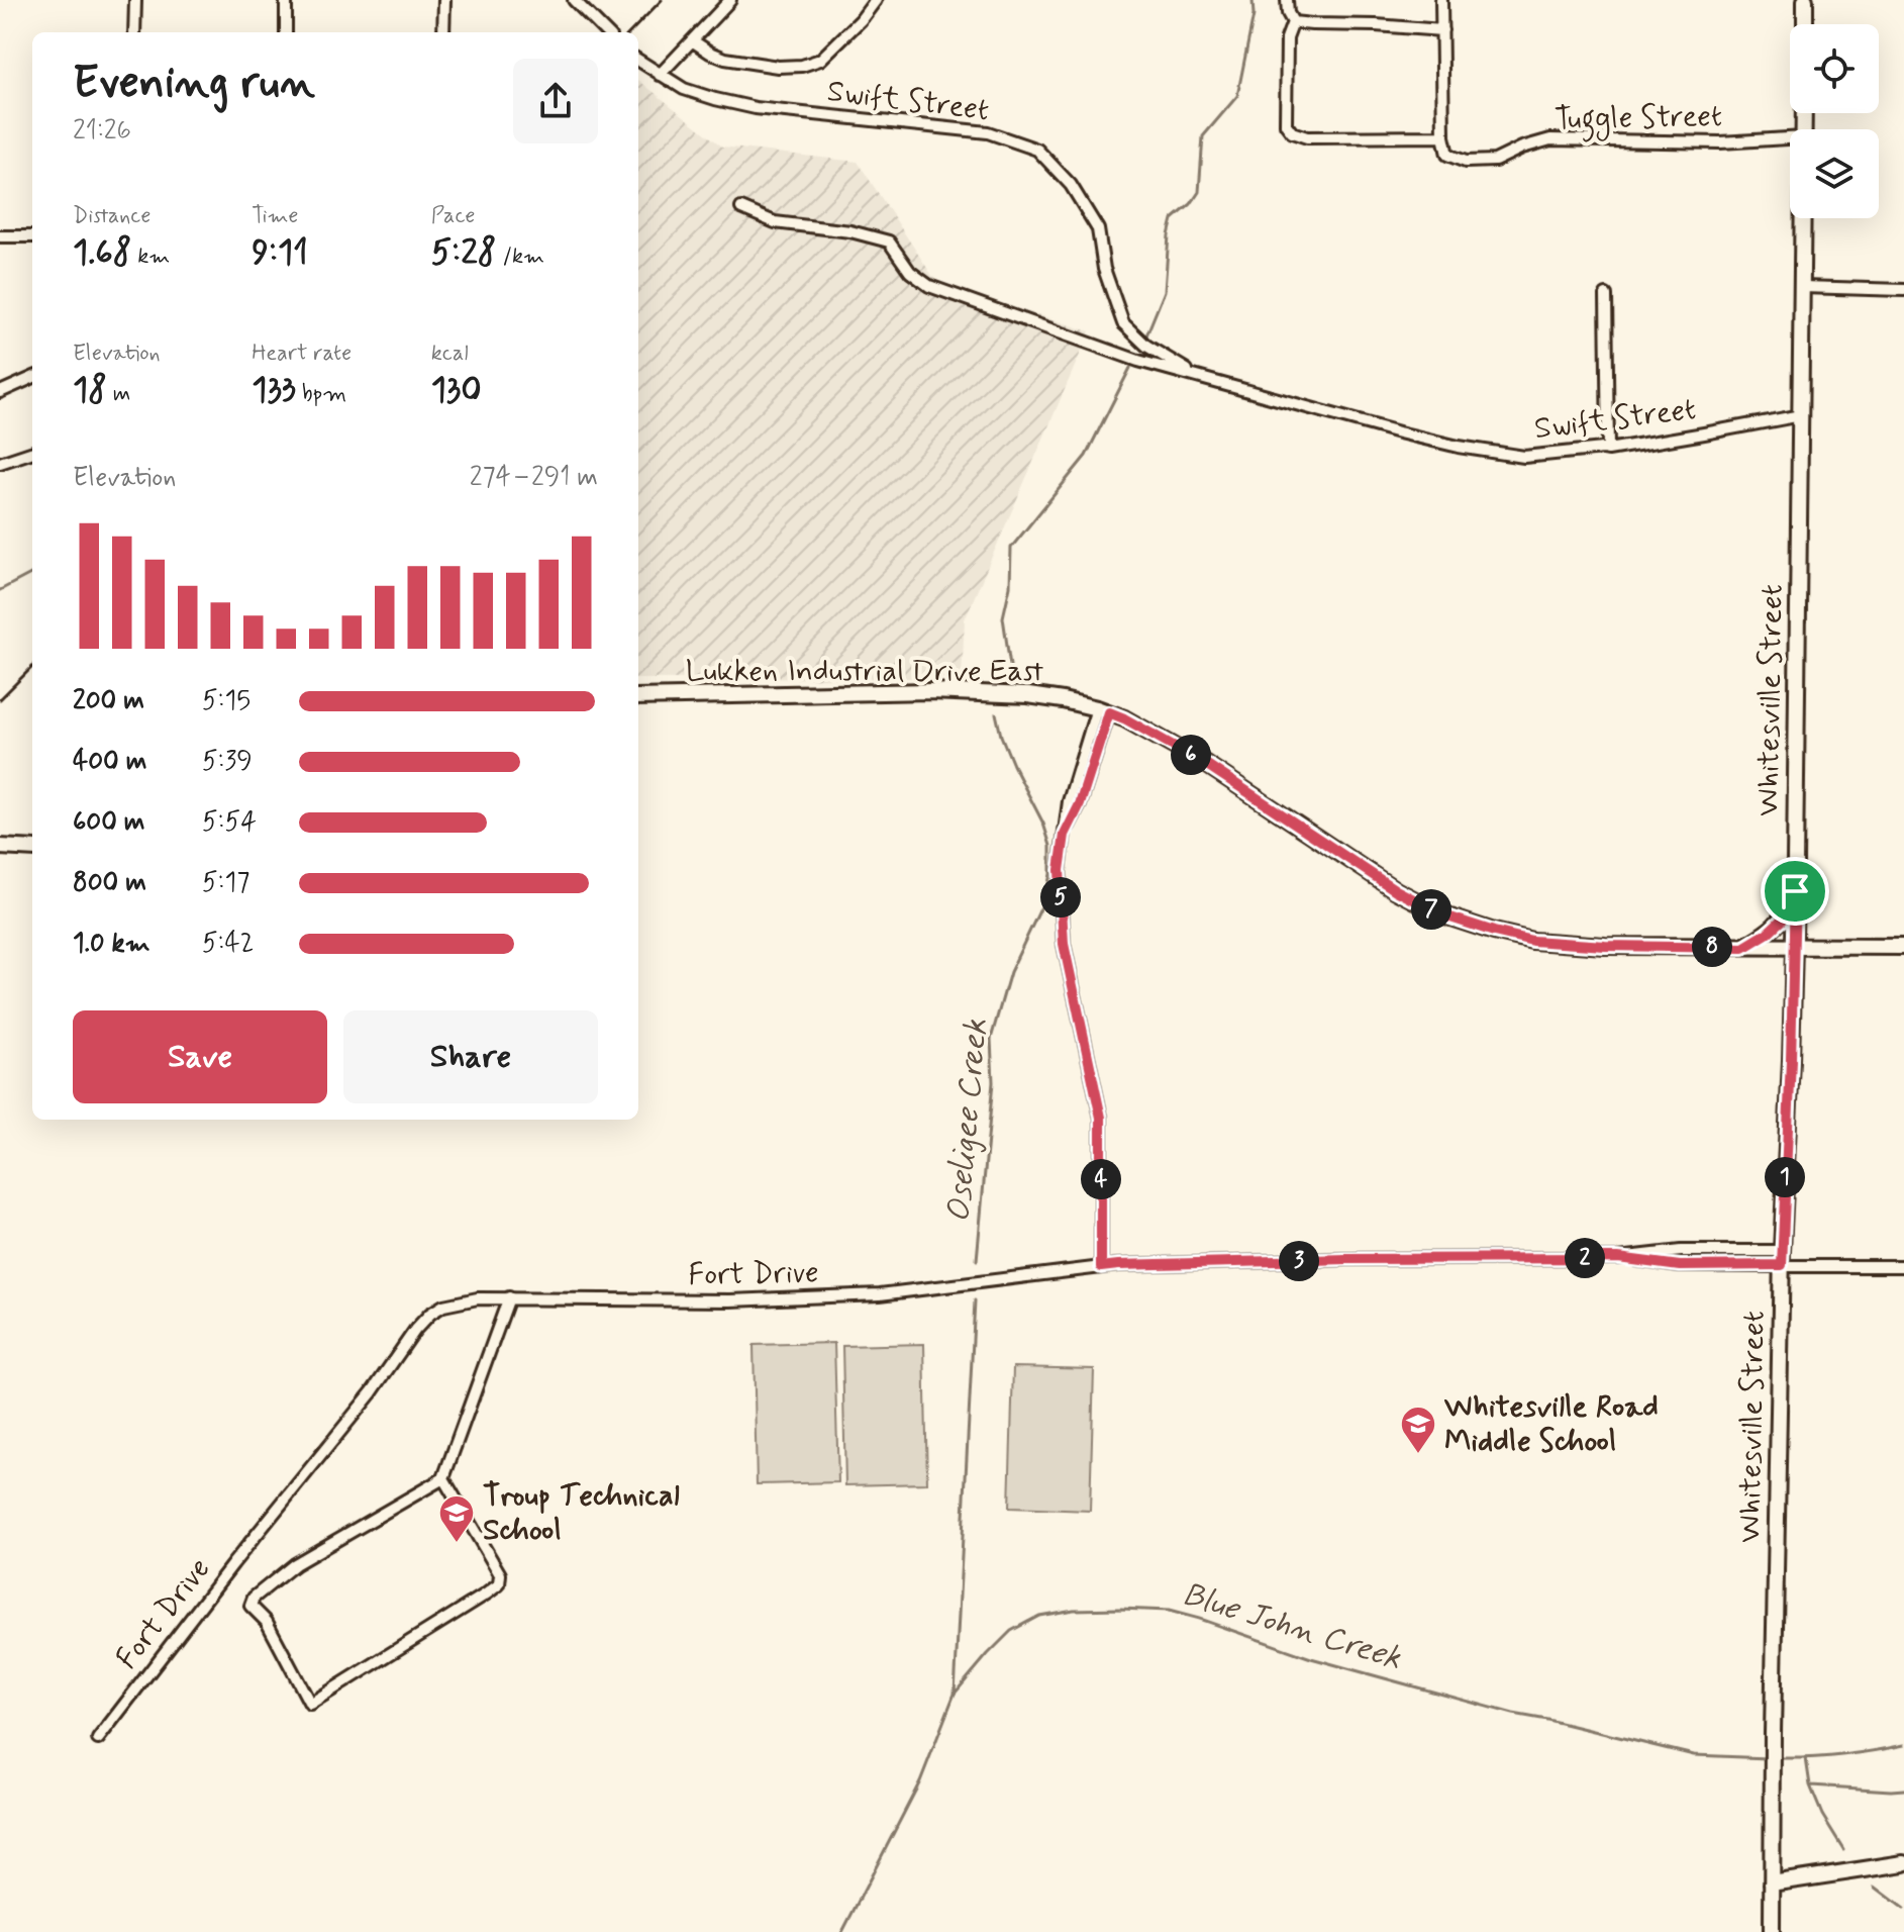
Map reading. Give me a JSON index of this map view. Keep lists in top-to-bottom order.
{
  "streets": {
    "main road": ["Lukken Industrial Drive East", "Whitesville Street"],
    "street": ["Swift Street", "Tuggle Street", "Fort Drive"]
  },
  "crossings": [
    ["Swift Street", "Whitesville Street"],
    ["Lukken Industrial Drive East", "Whitesville Street"],
    ["Whitesville Street", "Fort Drive"]
  ],
  "water": ["Oseligee Creek", "Blue John Creek"],
  "places": {
    "school or university": ["Whitesville Road Middle School", "Troup Technical School"]
  },
  "page": {
    "heading": ["Evening run", "21:26"],
    "stats": [
      ["Distance", "1.68 km"],
      ["Time", "9:11"],
      ["Pace", "5:28 /km"],
      ["Elevation", "18 m"],
      ["Heart rate", "133 bpm"],
      ["kcal", "130"]
    ],
    "chart": ["Elevation", "274–291 m"],
    "list": [
      {
        "name": "200 m",
        "note": "5:15"
      },
      {
        "name": "400 m",
        "note": "5:39"
      },
      {
        "name": "600 m",
        "note": "5:54"
      },
      {
        "name": "800 m",
        "note": "5:17"
      },
      {
        "name": "1.0 km",
        "note": "5:42"
      }
    ],
    "pins": [
      "6",
      "5",
      "7",
      "8",
      "1",
      "4",
      "2",
      "3"
    ],
    "buttons": ["Save", "Share"]
  }
}
